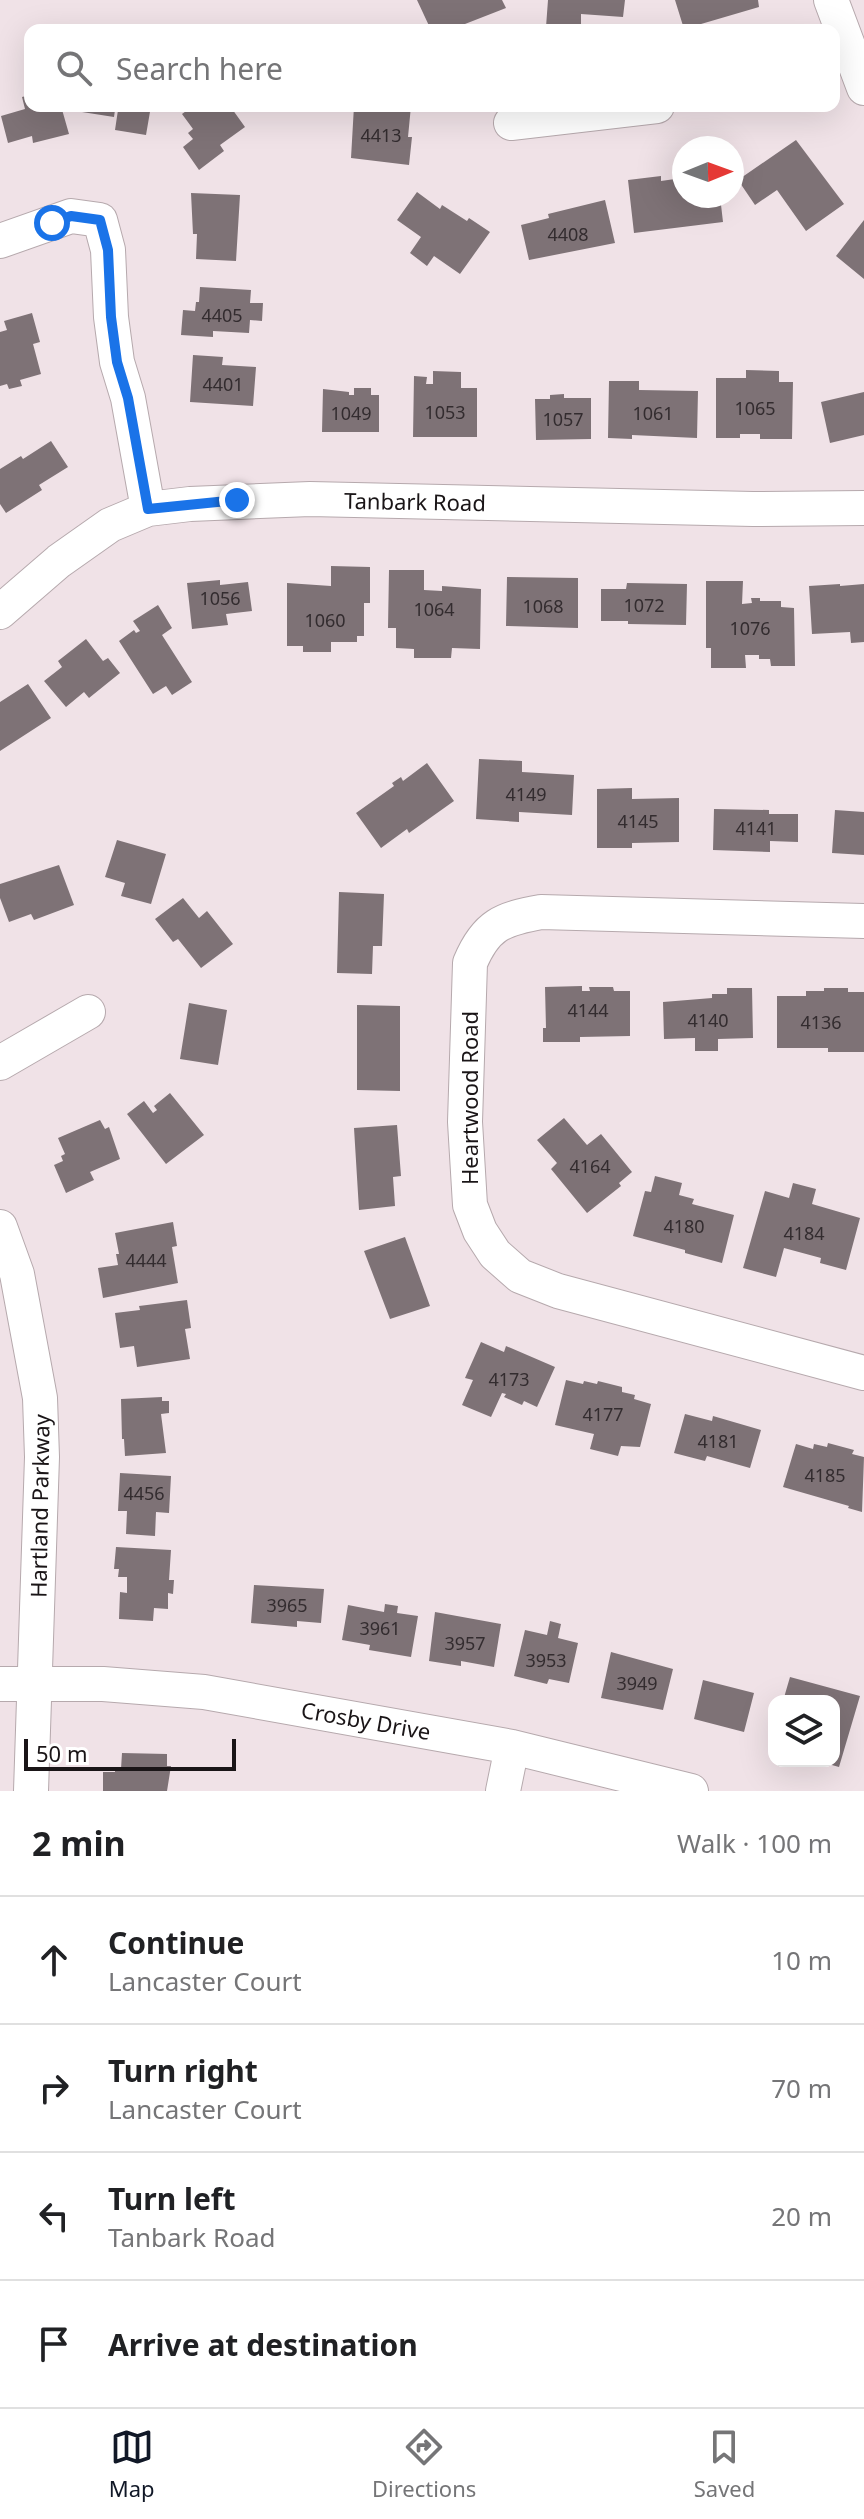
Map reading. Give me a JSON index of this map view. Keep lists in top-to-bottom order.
{
  "streets": {
    "street": [
      "Tanbark Road",
      "Heartwood Road",
      "Hartland Parkway",
      "Crosby Drive"
    ]
  },
  "crossings": [
    ["Hartland Parkway", "Crosby Drive"]
  ],
  "house_numbers": [
    "4413",
    "4408",
    "4405",
    "4401",
    "1065",
    "1053",
    "1049",
    "1061",
    "1057",
    "1056",
    "1072",
    "1068",
    "1064",
    "1060",
    "1076",
    "4149",
    "4145",
    "4141",
    "4144",
    "4140",
    "4136",
    "4164",
    "4180",
    "4184",
    "4444",
    "4173",
    "4177",
    "4181",
    "4185",
    "4456",
    "3965",
    "3961",
    "3957",
    "3953",
    "3949"
  ],
  "scale_bar": "50 m",
  "north": "right",
  "page": {
    "search": "Search here",
    "scale": "50 m",
    "heading": ["2 min", "Walk · 100 m"],
    "list": [
      ["Continue", "Lancaster Court", "10 m"],
      ["Turn right", "Lancaster Court", "70 m"],
      ["Turn left", "Tanbark Road", "20 m"],
      "Arrive at destination"
    ],
    "nav": ["Map", "Directions", "Saved"]
  }
}
